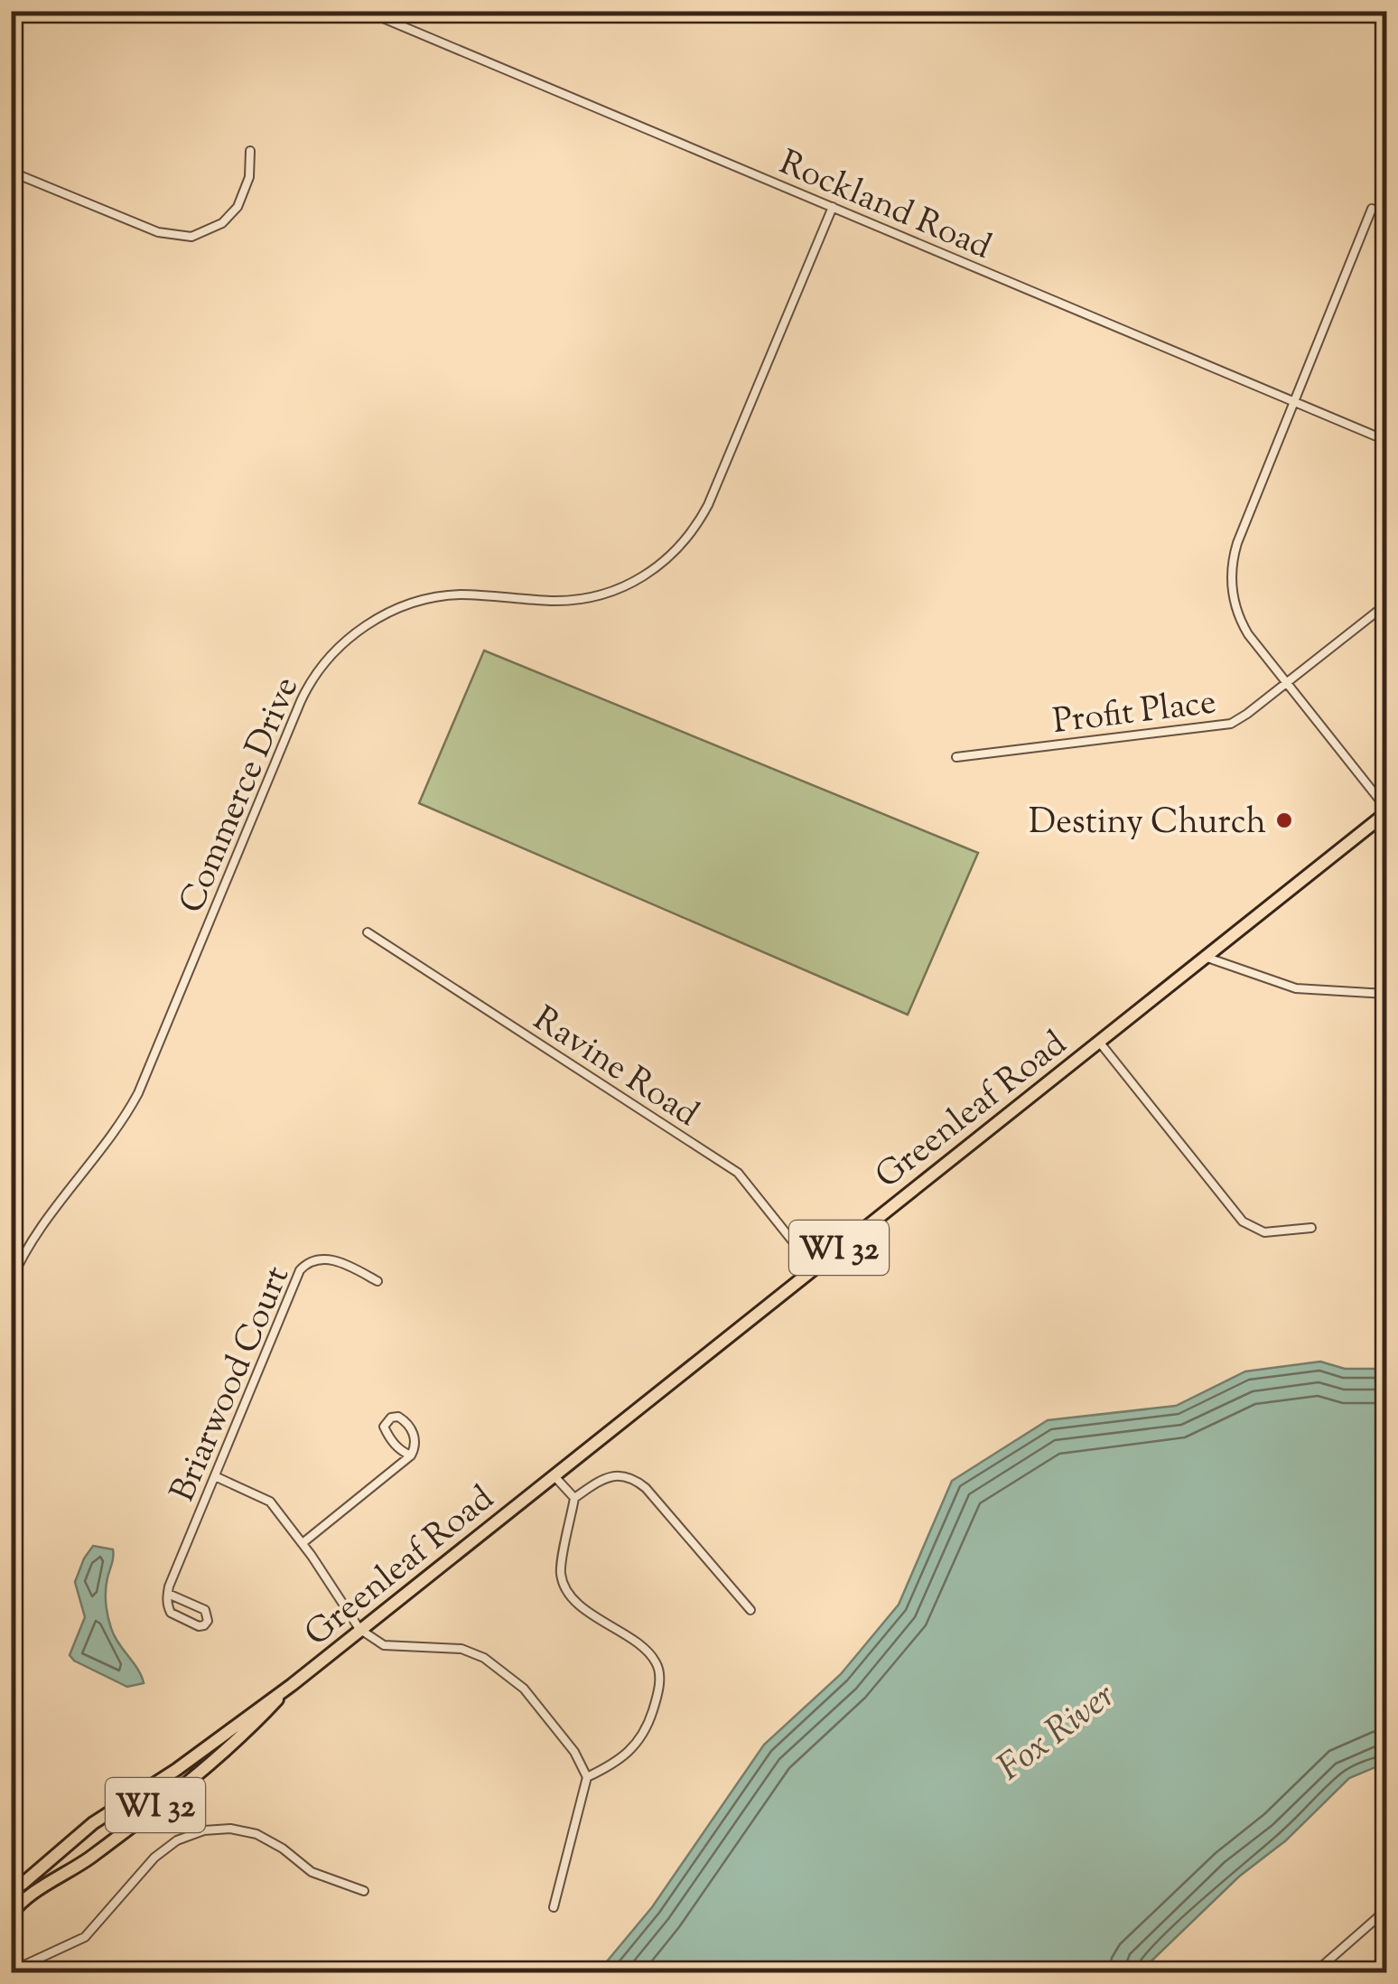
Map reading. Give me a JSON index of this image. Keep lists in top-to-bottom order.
{
  "streets": {
    "main road": ["Greenleaf Road", "WI 32"],
    "street": [
      "Rockland Road",
      "Profit Place",
      "Commerce Drive",
      "Ravine Road",
      "Briarwood Court"
    ]
  },
  "crossings": [
    ["Rockland Road", "Commerce Drive"],
    ["Ravine Road", "Greenleaf Road"]
  ],
  "water": ["Fox River"],
  "places": ["Destiny Church"]
}
